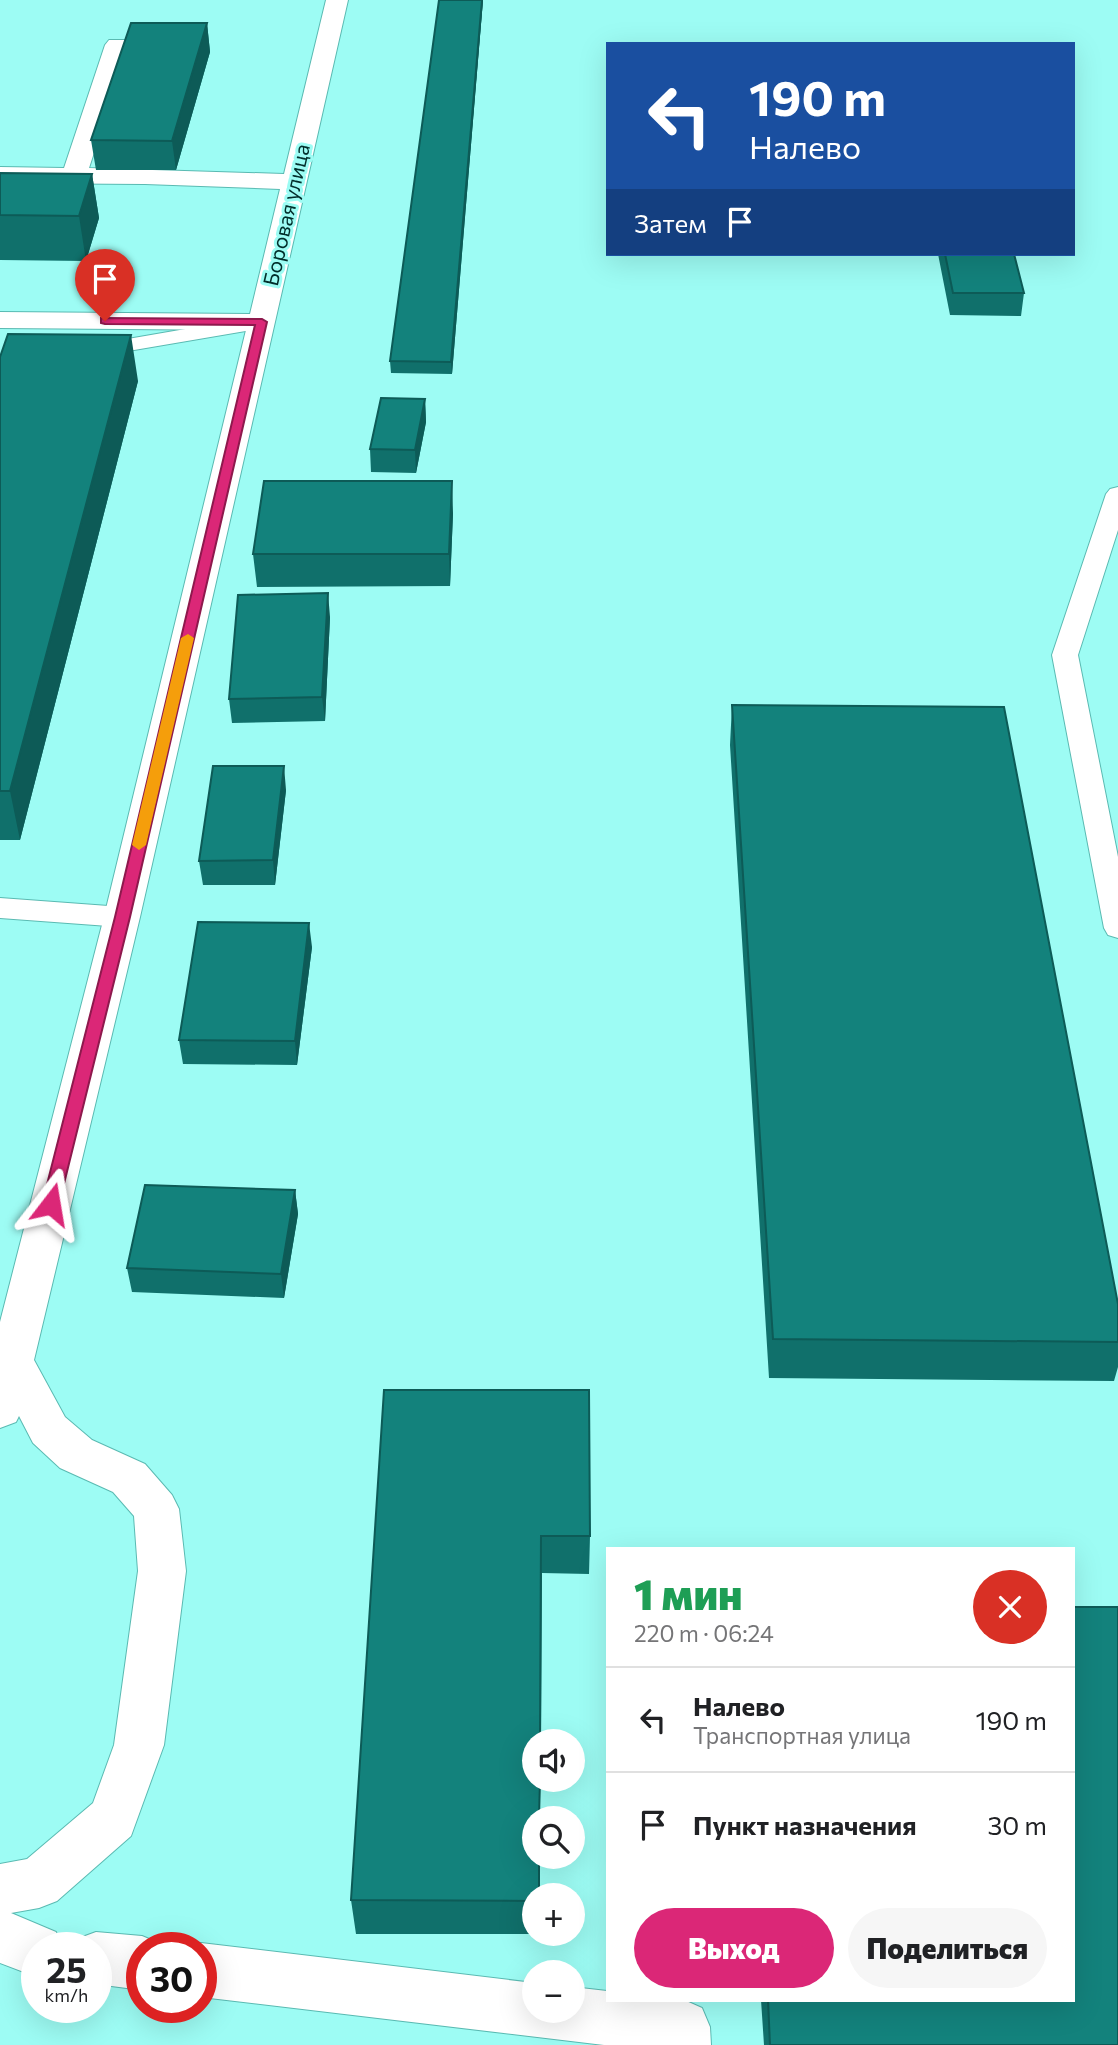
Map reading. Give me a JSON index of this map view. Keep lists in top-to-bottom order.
{
  "streets": {
    "street": ["Боровая улица"]
  },
  "page": {
    "turn": ["190 m", "Налево"],
    "then": "Затем",
    "heading": ["1 мин", "220 m · 06:24"],
    "list": [
      {
        "name": "Налево",
        "note": "Транспортная улица",
        "value": "190 m"
      },
      {
        "name": "Пункт назначения",
        "value": "30 m"
      }
    ],
    "map_buttons": ["+", "−"],
    "buttons": ["Выход", "Поделиться"],
    "speed": "25 km/h",
    "limit": "30"
  }
}
